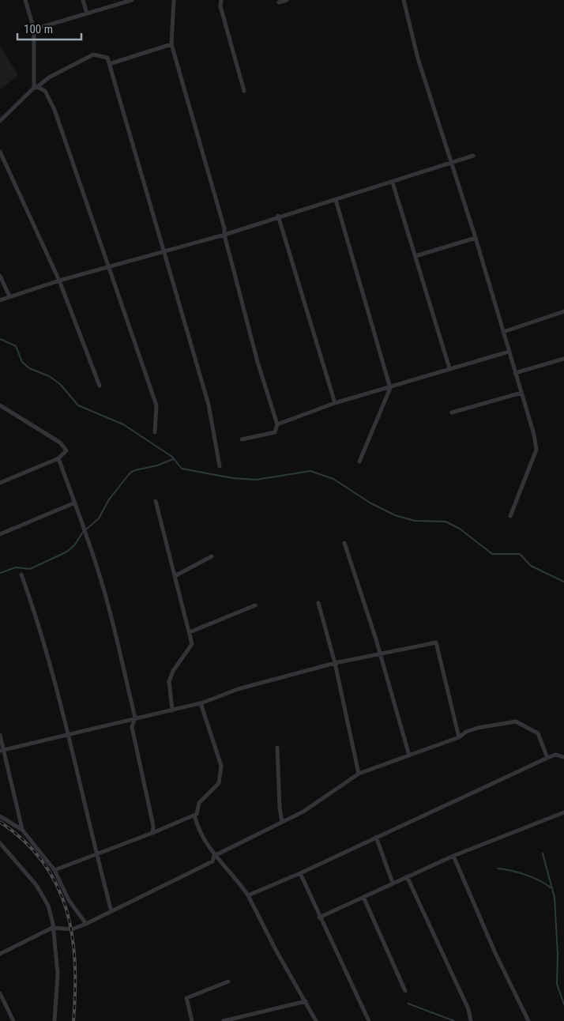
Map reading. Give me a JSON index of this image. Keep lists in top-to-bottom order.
{
  "scale_bar": "100 m"
}
